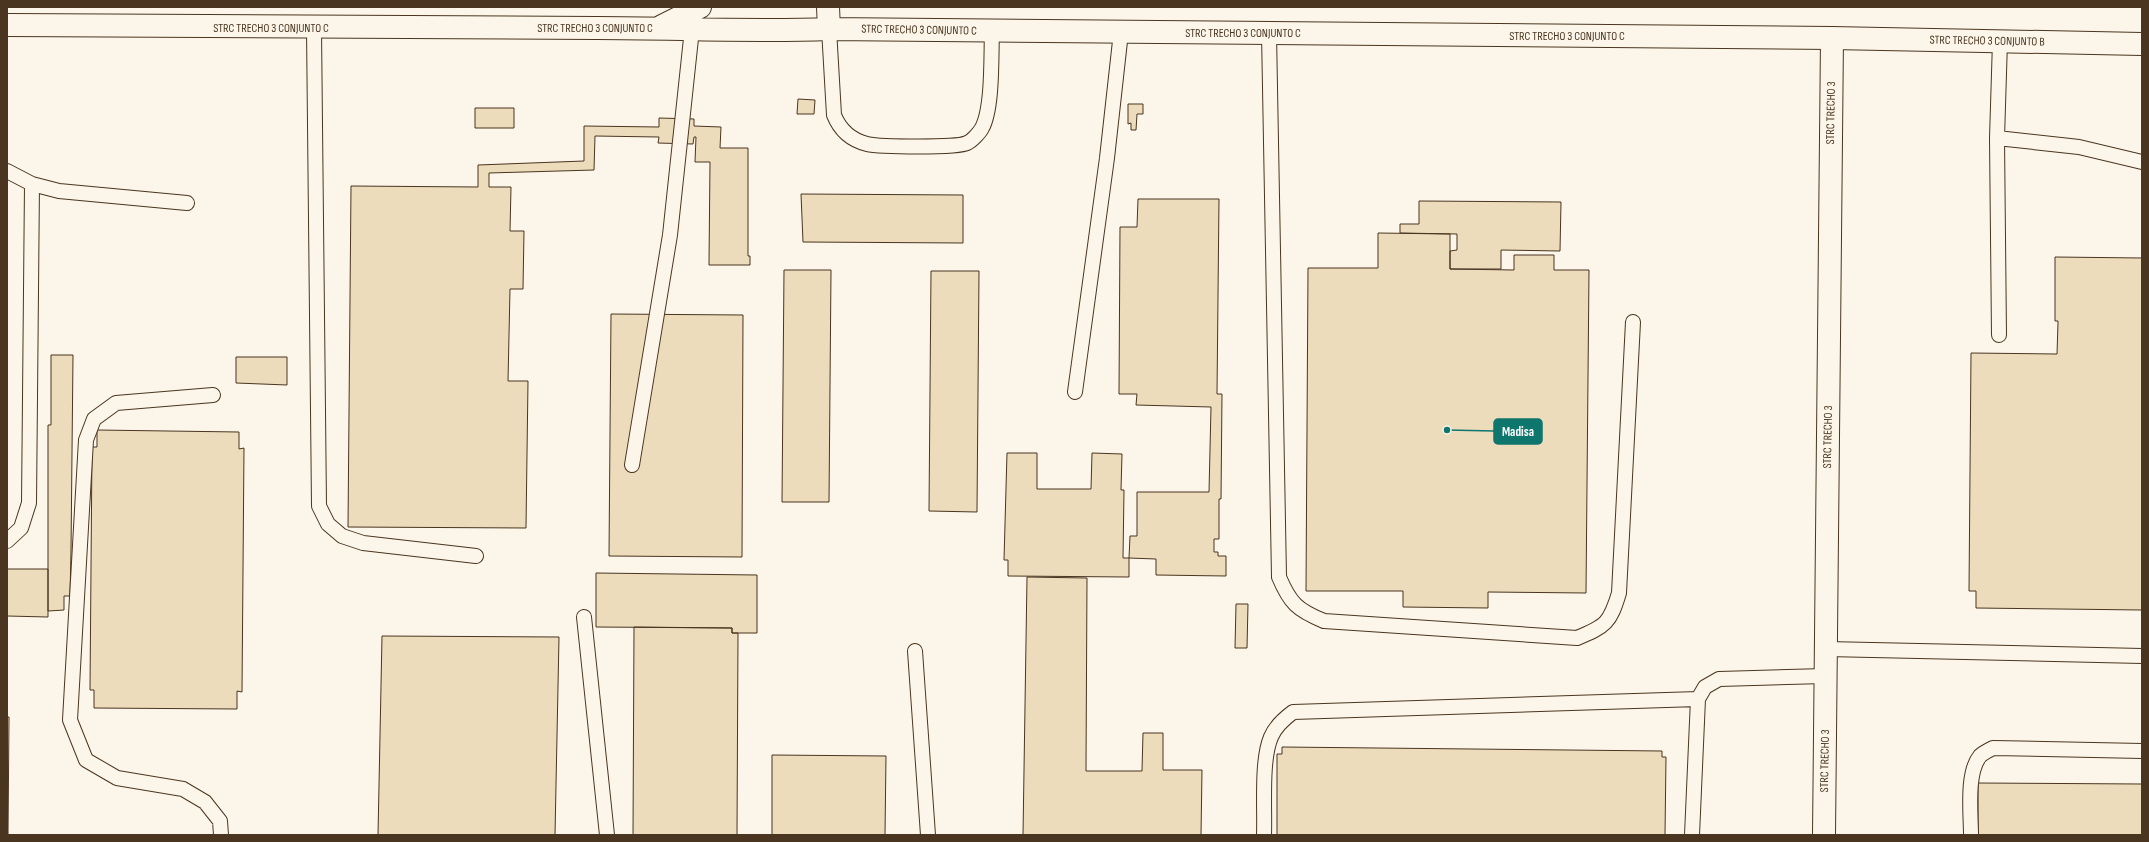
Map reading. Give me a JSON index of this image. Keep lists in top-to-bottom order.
{
  "streets": {
    "main road": ["STRC TRECHO 3 CONJUNTO C", "STRC TRECHO 3 CONJUNTO B", "STRC TRECHO 3"]
  },
  "crossings": [
    ["STRC TRECHO 3 CONJUNTO C", "STRC TRECHO 3 CONJUNTO B"],
    ["STRC TRECHO 3 CONJUNTO C", "STRC TRECHO 3"],
    ["STRC TRECHO 3 CONJUNTO B", "STRC TRECHO 3"]
  ],
  "places": ["Madisa"]
}
